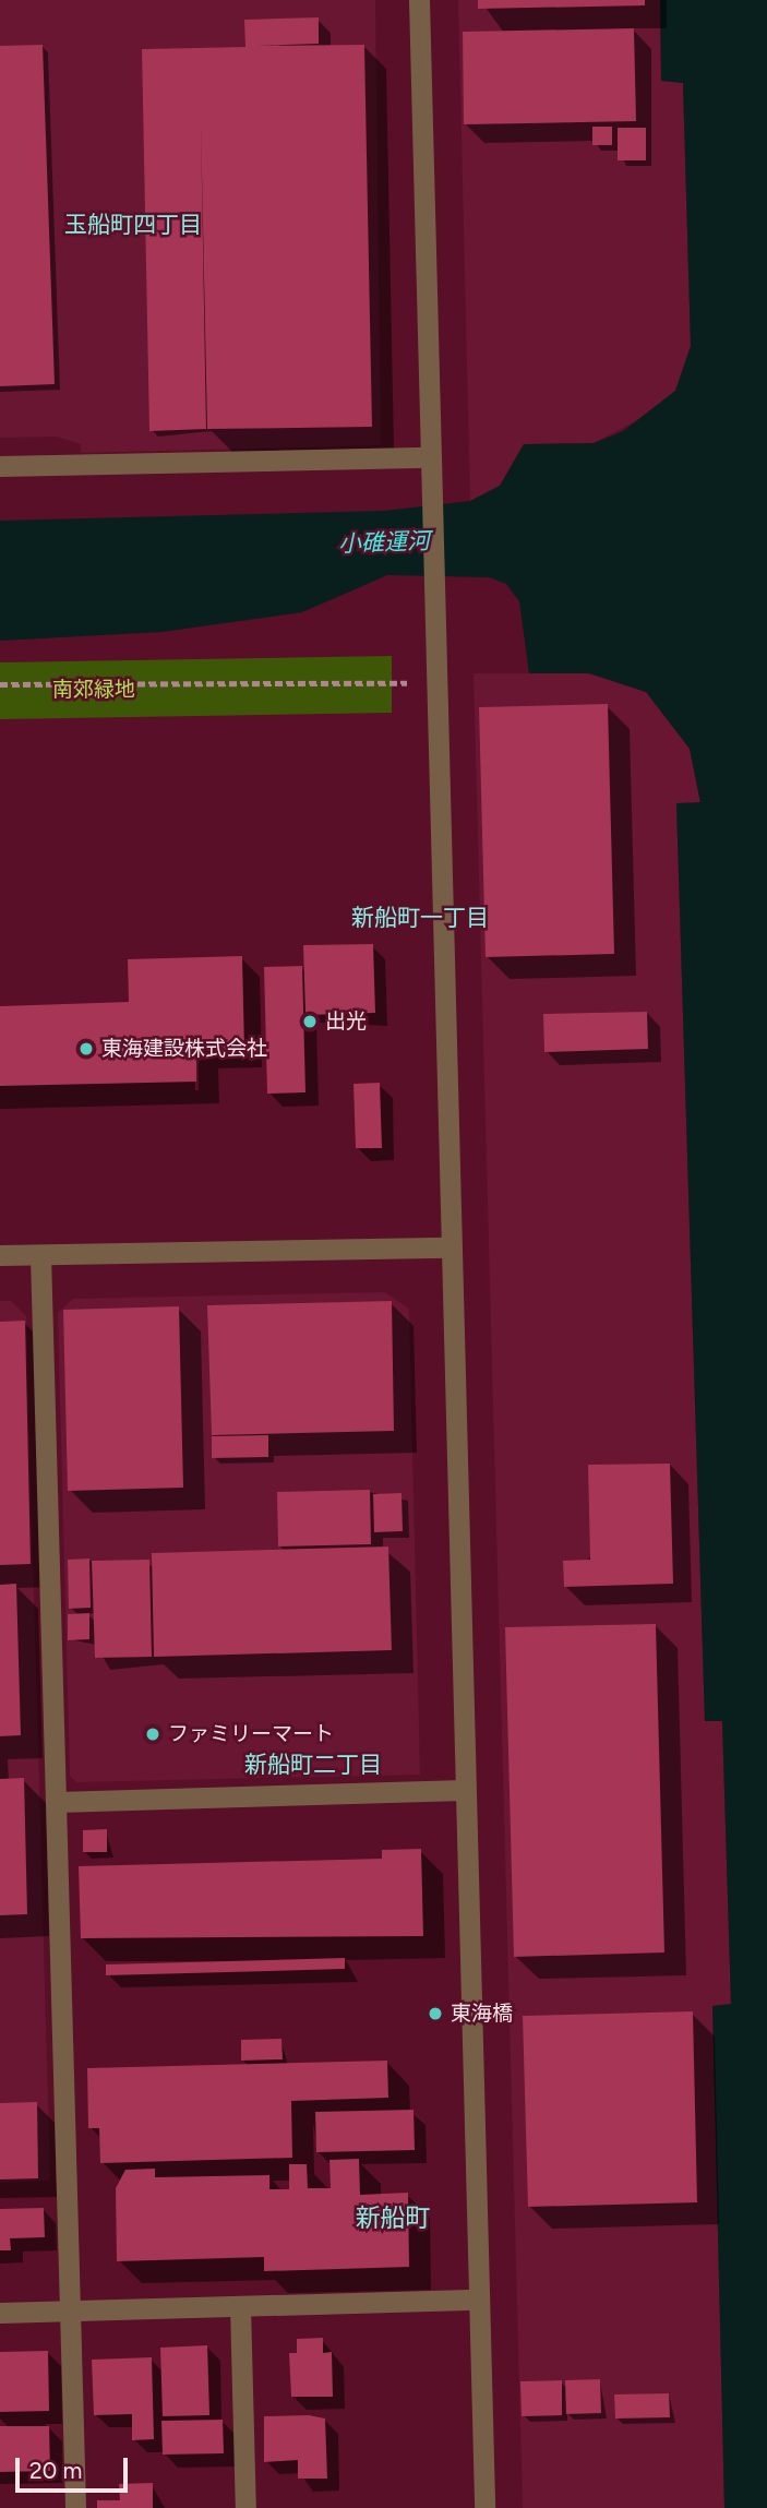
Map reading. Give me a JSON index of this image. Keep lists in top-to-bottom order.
{
  "districts": [
    "玉船町四丁目",
    "新船町一丁目",
    "新船町二丁目",
    "新船町"
  ],
  "water": ["小碓運河"],
  "parks": ["南郊緑地"],
  "places": [
    "出光",
    "東海建設株式会社",
    "ファミリーマート",
    "東海橋"
  ],
  "scale_bar": "20 m"
}
